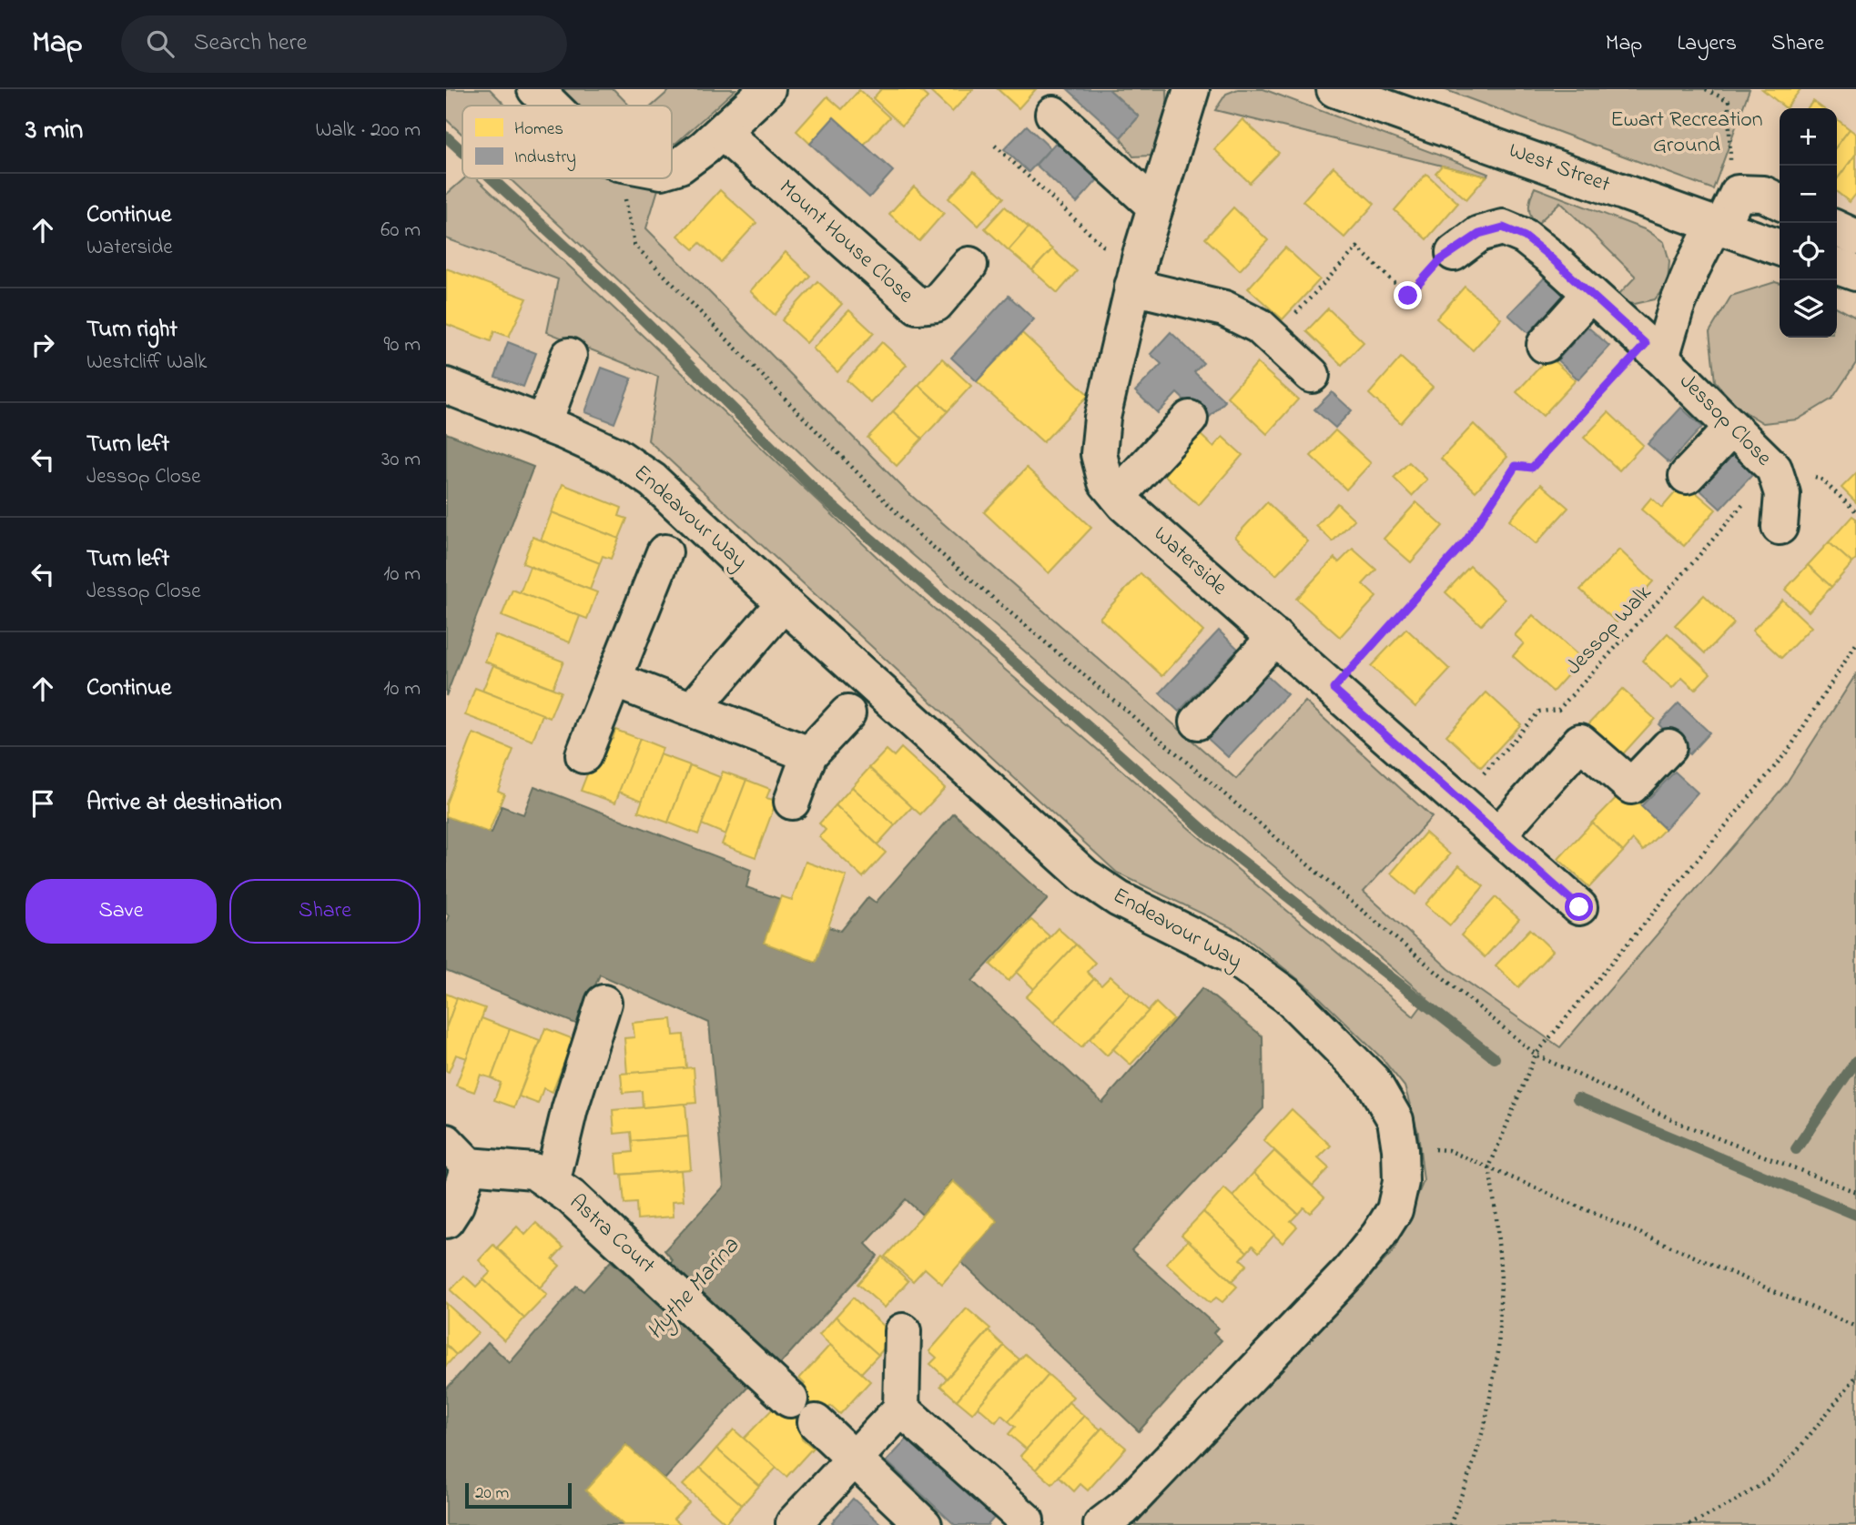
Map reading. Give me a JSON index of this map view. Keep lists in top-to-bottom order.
{
  "streets": {
    "street": [
      "West Street",
      "Mount House Close",
      "Jessop Close",
      "Endeavour Way",
      "Waterside",
      "Astra Court"
    ],
    "path": ["Jessop Walk"]
  },
  "crossings": [
    ["West Street", "Jessop Close"],
    ["Jessop Close", "Jessop Walk"],
    ["Waterside", "Jessop Walk"]
  ],
  "water": ["Hythe Marina"],
  "parks": ["Ewart Recreation Ground"],
  "legend": ["Homes", "Industry"],
  "scale_bar": "20 m",
  "page": {
    "header": "Map",
    "search": "Search here",
    "nav": ["Map", "Layers", "Share"],
    "heading": ["3 min", "Walk · 200 m"],
    "map_buttons": ["+", "−"],
    "list": [
      ["Continue", "Waterside", "60 m"],
      ["Turn right", "Westcliff Walk", "90 m"],
      ["Turn left", "Jessop Close", "30 m"],
      ["Turn left", "Jessop Close", "10 m"],
      ["Continue", "10 m"],
      "Arrive at destination"
    ],
    "buttons": ["Save", "Share"],
    "scale": "20 m"
  }
}
